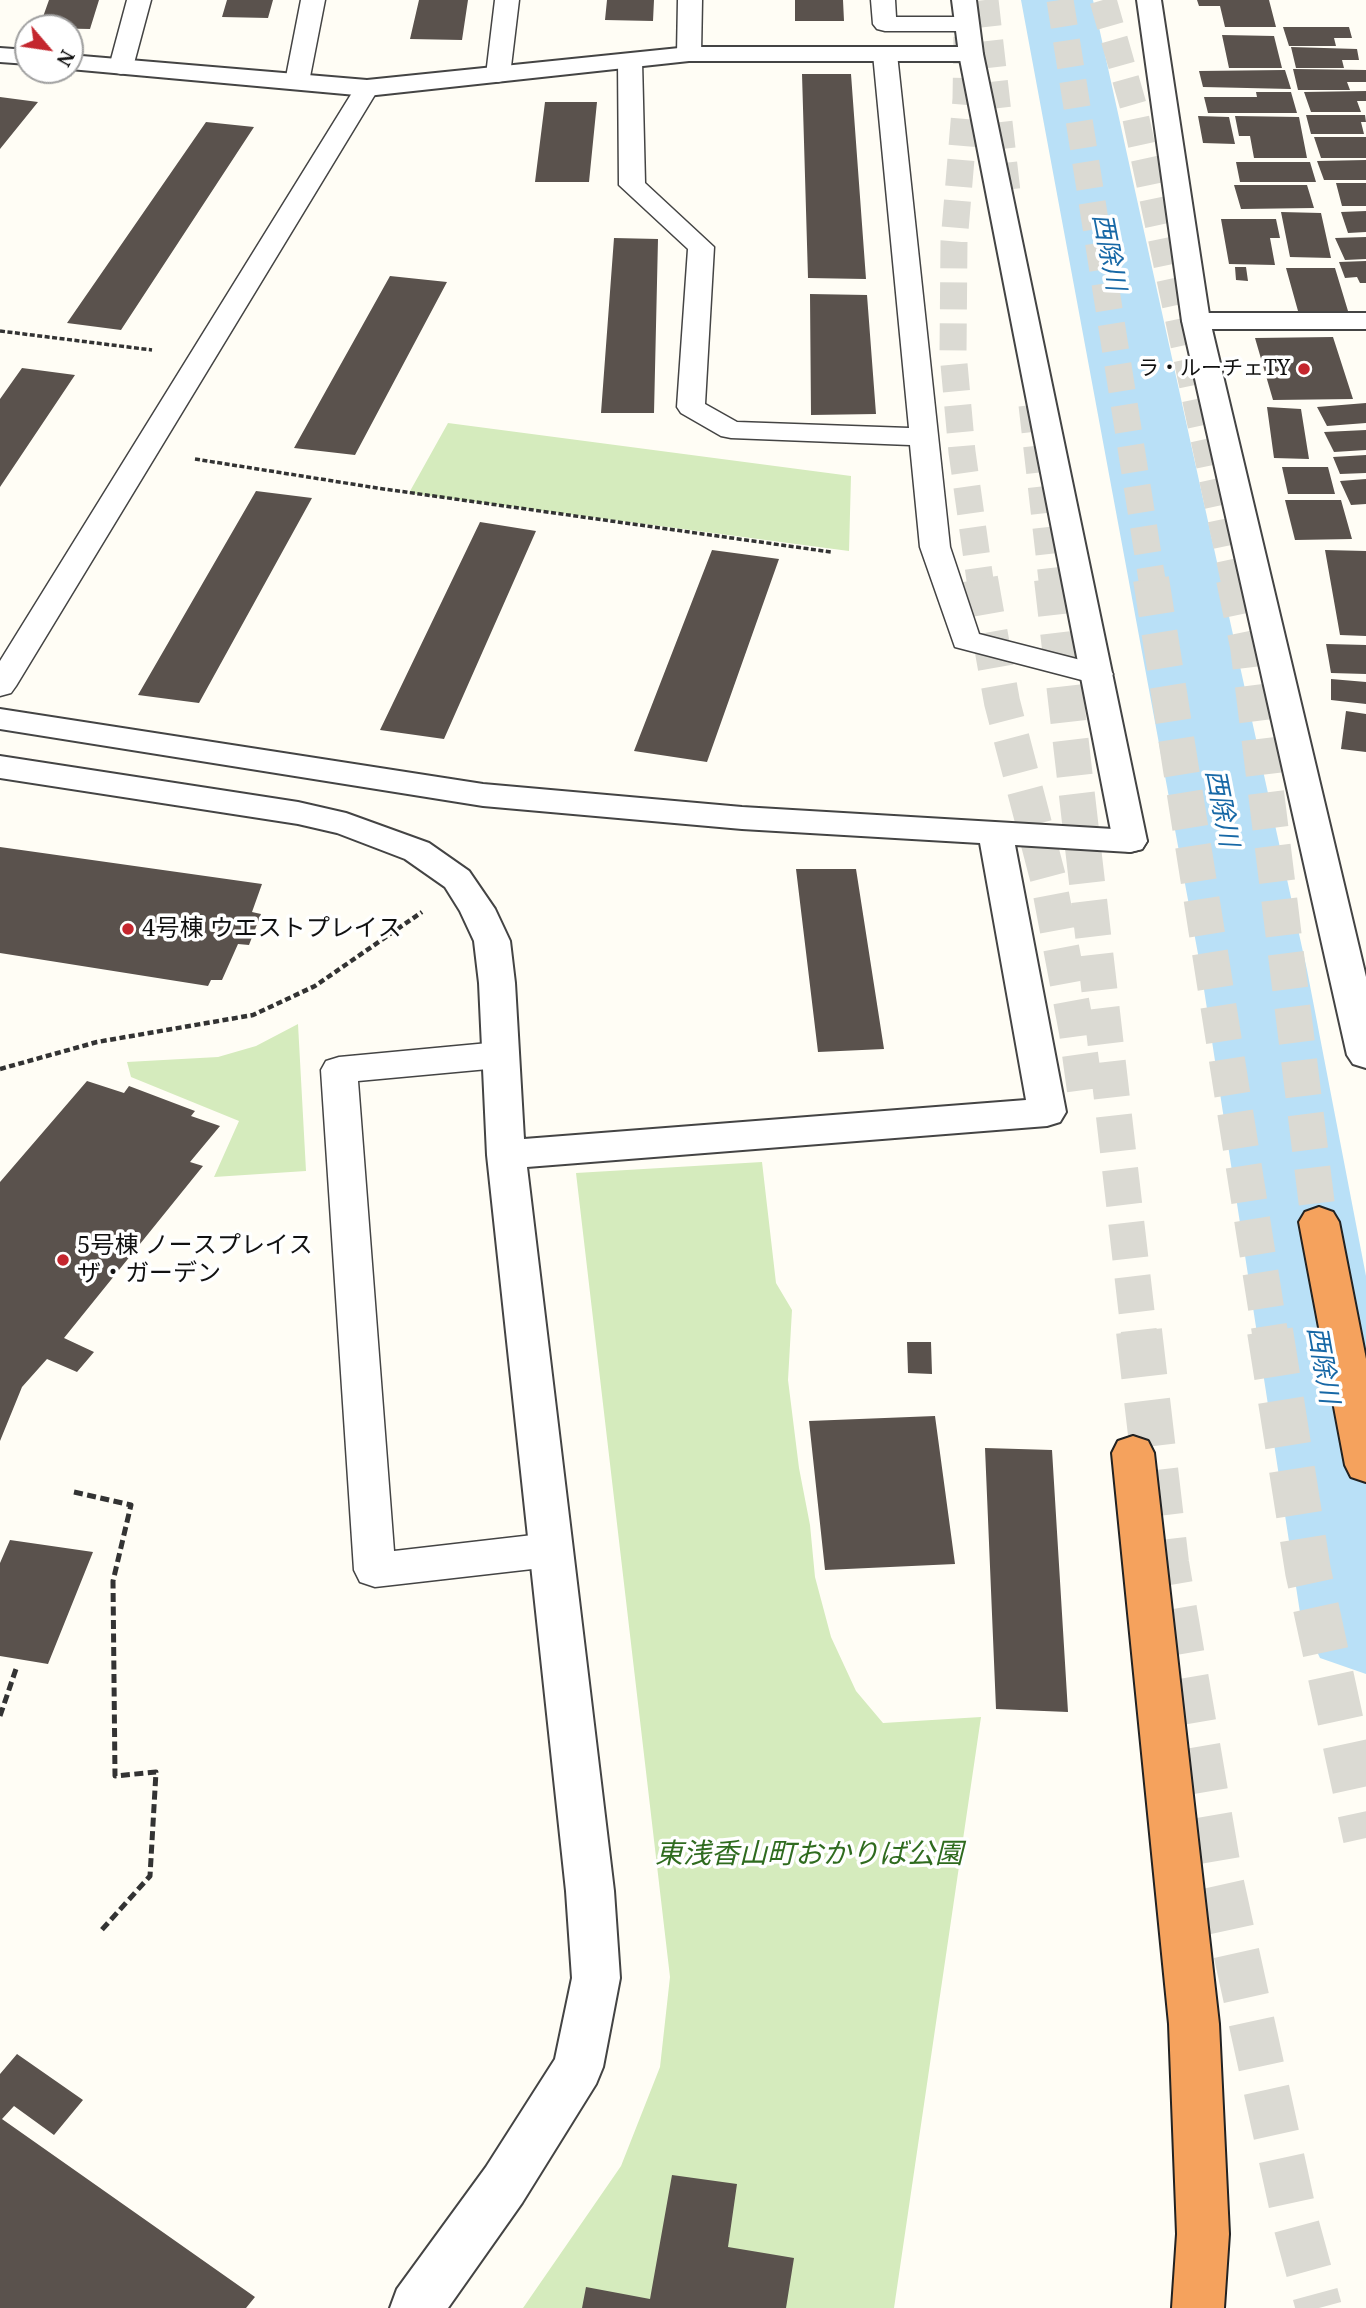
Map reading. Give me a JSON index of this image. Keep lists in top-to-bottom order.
{
  "water": ["西除川"],
  "parks": ["東浅香山町おかりば公園"],
  "places": ["ラ・ルーチェTY", "4号棟 ウエストプレイス", "5号棟 ノースプレイス ザ・ガーデン"],
  "north": "bottom right"
}
